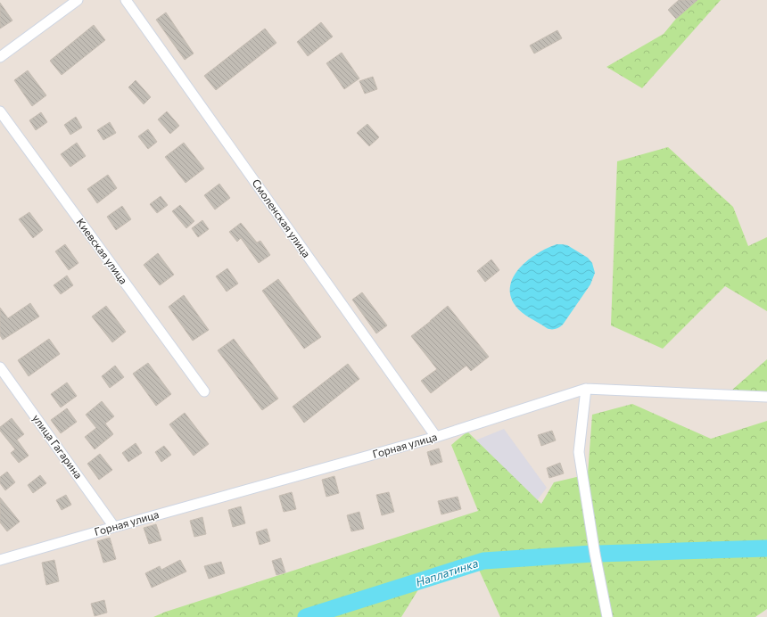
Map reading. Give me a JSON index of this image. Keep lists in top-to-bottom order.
{
  "streets": {
    "street": [
      "Смоленская улица",
      "Киевская улица",
      "Горная улица",
      "улица Гагарина"
    ]
  },
  "crossings": [
    ["Смоленская улица", "Горная улица"],
    ["Горная улица", "улица Гагарина"]
  ],
  "water": ["Наплатинка"]
}
